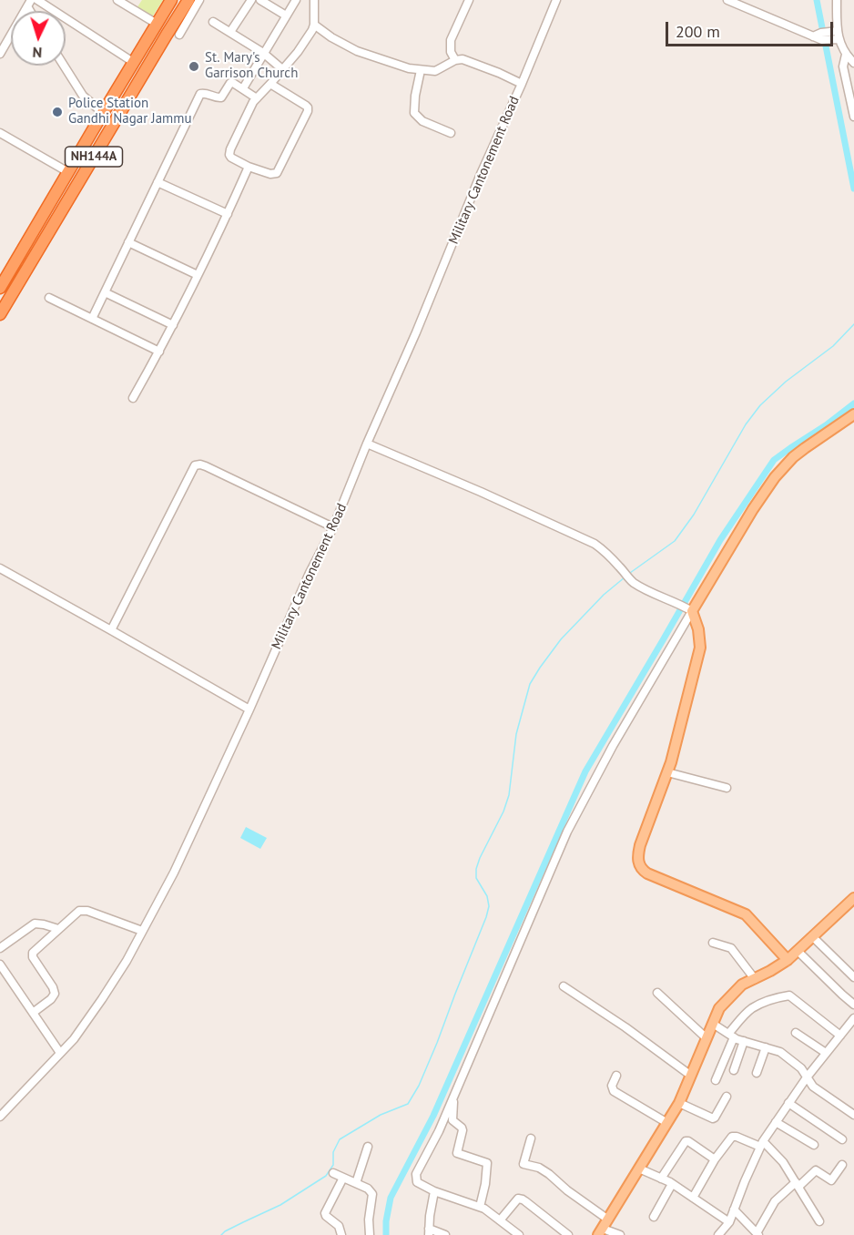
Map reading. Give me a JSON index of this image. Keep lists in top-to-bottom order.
{
  "streets": {
    "highway": ["NH144A"],
    "street": ["Military Cantonement Road"]
  },
  "places": ["St. Mary's Garrison Church", "Police Station Gandhi Nagar Jammu"],
  "scale_bar": "200 m",
  "north": "bottom"
}
